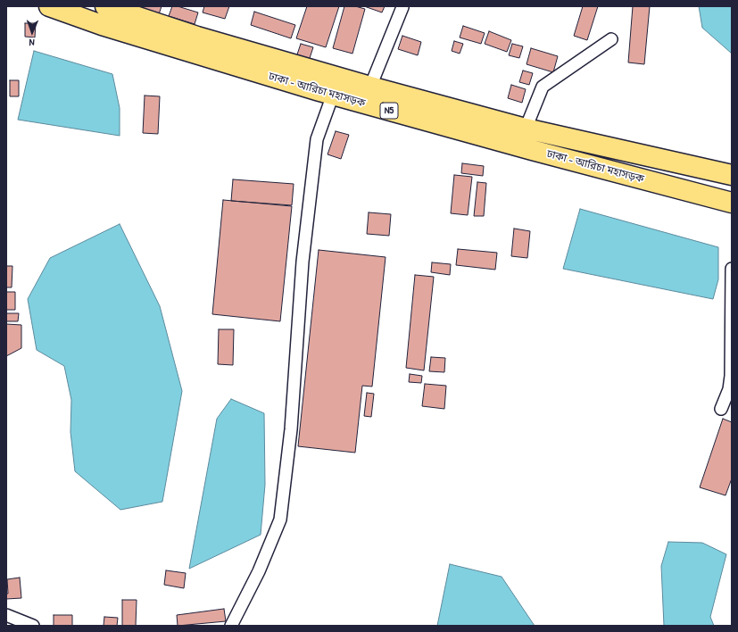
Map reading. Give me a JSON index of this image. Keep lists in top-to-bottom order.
{
  "streets": {
    "highway": ["ঢাকা - আরিচা মহাসড়ক", "N5"]
  },
  "north": "bottom"
}
